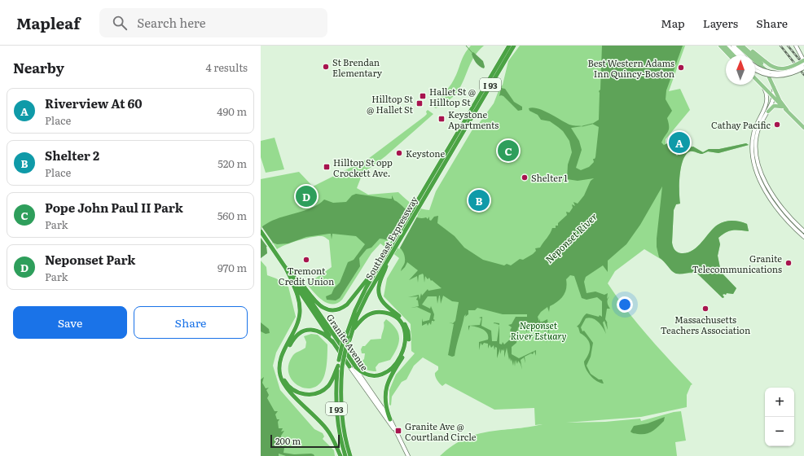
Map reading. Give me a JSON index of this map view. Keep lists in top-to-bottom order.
{
  "streets": {
    "highway": ["I 93", "Southeast Expressway", "Granite Avenue"]
  },
  "crossings": [
    ["I 93", "Southeast Expressway"]
  ],
  "water": ["Neponset River"],
  "parks": ["Neponset River Estuary"],
  "places": {
    "other": [
      "St Brendan Elementary",
      "Best Western Adams Inn Quincy-Boston",
      "Cathay Pacific",
      "Keystone",
      "Shelter 1",
      "Tremont Credit Union",
      "Granite Telecommunications",
      "Massachusetts Teachers Association"
    ],
    "transit": [
      "Hallet St @ Hilltop St",
      "Hilltop St @ Hallet St",
      "Keystone Apartments",
      "Hilltop St opp Crockett Ave.",
      "Granite Ave @ Courtland Circle"
    ]
  },
  "scale_bar": "200 m",
  "north": "top",
  "page": {
    "header": "Mapleaf",
    "search": "Search here",
    "nav": ["Map", "Layers", "Share"],
    "heading": ["Nearby", "4 results"],
    "list": [
      {
        "mark": "A",
        "name": "Riverview At 60",
        "note": "Place",
        "value": "490 m"
      },
      {
        "mark": "B",
        "name": "Shelter 2",
        "note": "Place",
        "value": "520 m"
      },
      {
        "mark": "C",
        "name": "Pope John Paul II Park",
        "note": "Park",
        "value": "560 m"
      },
      {
        "mark": "D",
        "name": "Neponset Park",
        "note": "Park",
        "value": "970 m"
      }
    ],
    "pins": [
      "A",
      "C",
      "D",
      "B"
    ],
    "buttons": ["Save", "Share"],
    "map_buttons": ["+", "−"],
    "scale": "200 m"
  }
}
